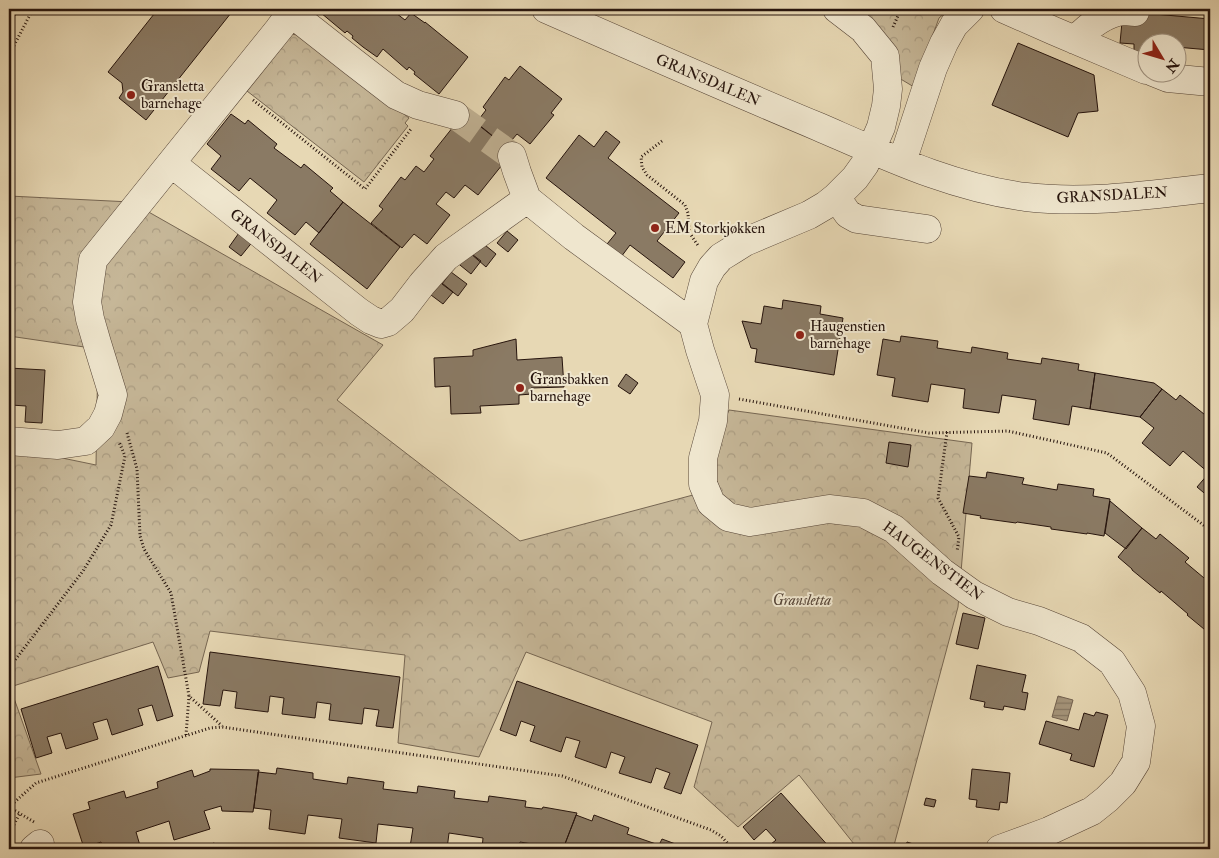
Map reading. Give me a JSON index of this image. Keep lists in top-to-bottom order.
{
  "streets": {
    "street": ["GRANSDALEN", "HAUGENSTIEN"]
  },
  "crossings": [
    ["GRANSDALEN", "HAUGENSTIEN"]
  ],
  "parks": ["Gransletta"],
  "places": [
    "Gransletta barnehage",
    "EM Storkjøkken",
    "Haugenstien barnehage",
    "Gransbakken barnehage"
  ],
  "north": "bottom right"
}
